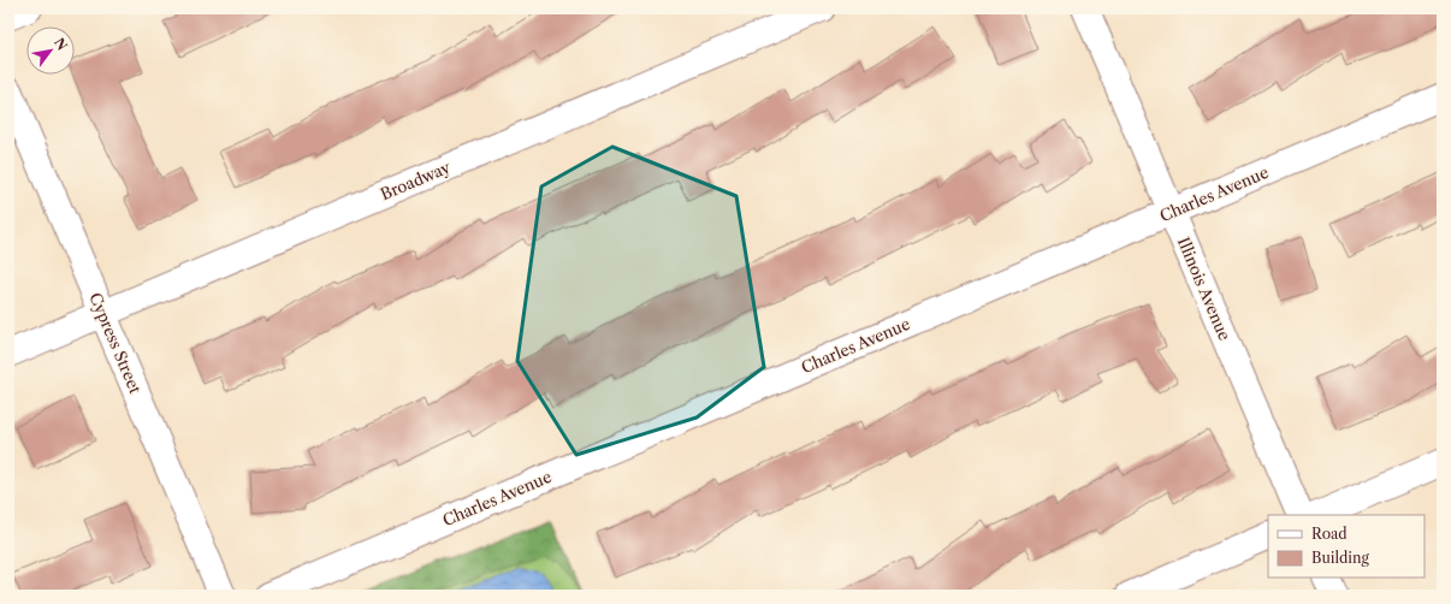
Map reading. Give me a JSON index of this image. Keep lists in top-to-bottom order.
{
  "streets": {
    "street": [
      "Broadway",
      "Charles Avenue",
      "Illinois Avenue",
      "Cypress Street"
    ]
  },
  "crossings": [
    ["Broadway", "Cypress Street"],
    ["Charles Avenue", "Illinois Avenue"]
  ],
  "legend": ["Road", "Building"],
  "north": "top right"
}
